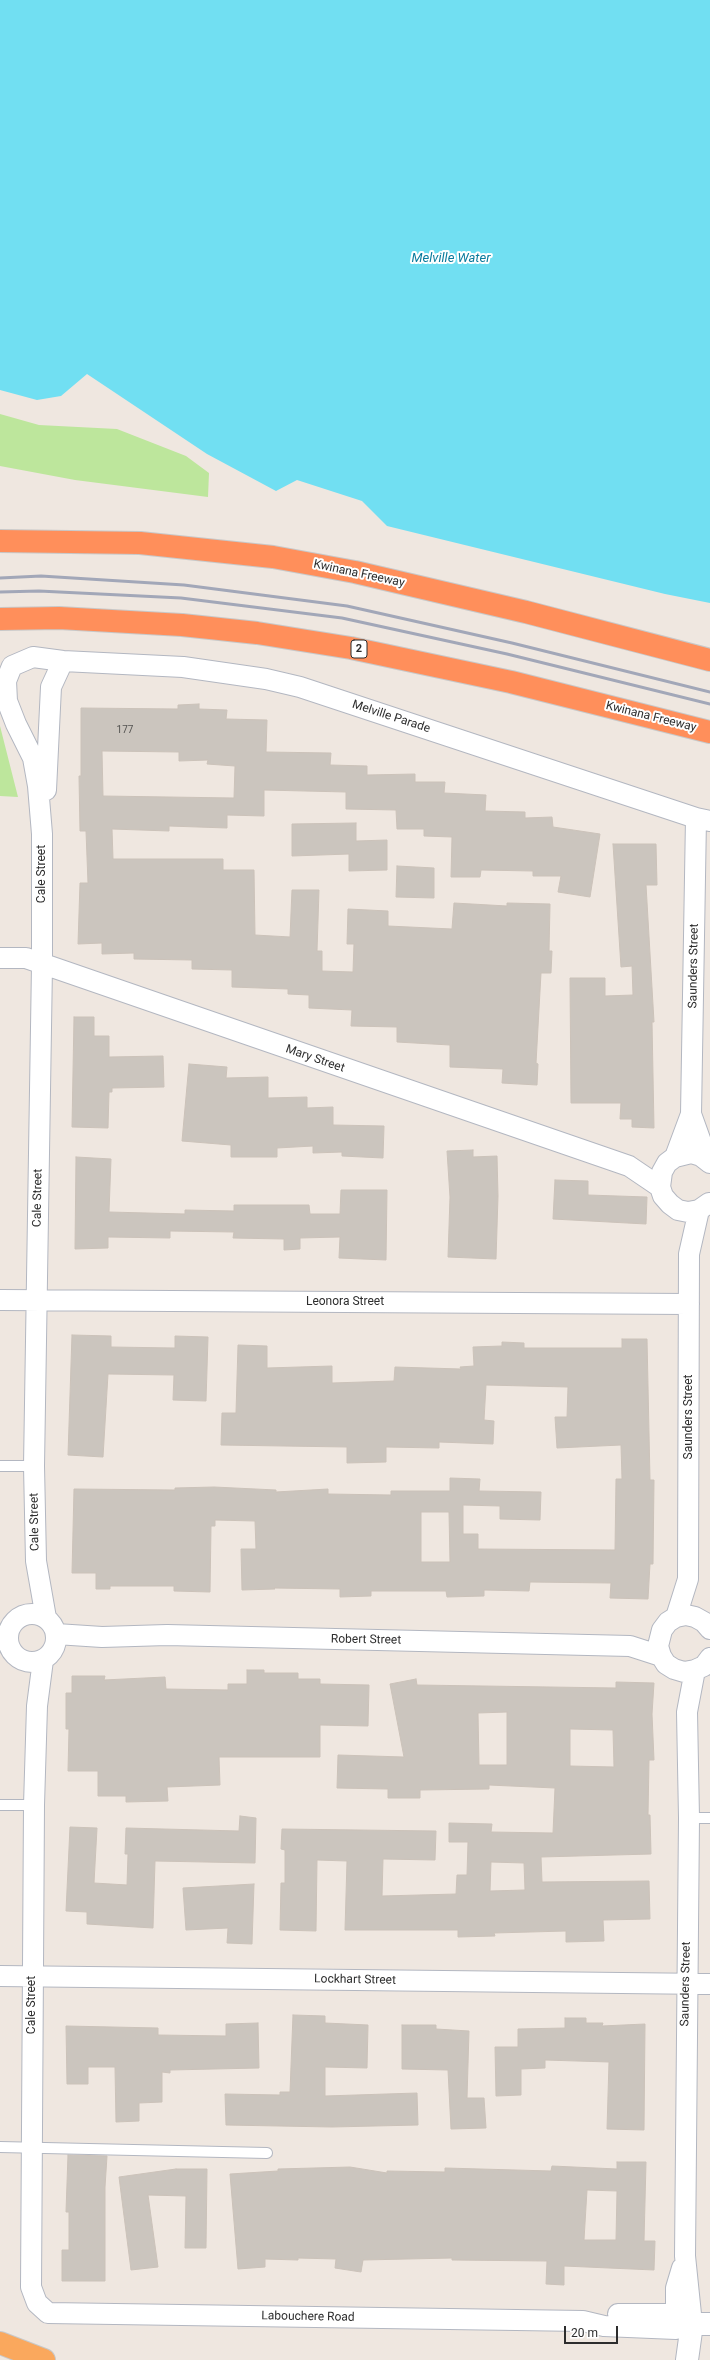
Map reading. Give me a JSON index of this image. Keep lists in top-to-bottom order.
{
  "streets": {
    "highway": ["Kwinana Freeway", "2"],
    "street": [
      "Melville Parade",
      "Cale Street",
      "Saunders Street",
      "Mary Street",
      "Leonora Street",
      "Robert Street",
      "Lockhart Street",
      "Labouchere Road"
    ]
  },
  "crossings": [
    ["Melville Parade", "Cale Street"],
    ["Melville Parade", "Saunders Street"],
    ["Cale Street", "Mary Street"],
    ["Cale Street", "Leonora Street"],
    ["Cale Street", "Robert Street"],
    ["Cale Street", "Lockhart Street"],
    ["Cale Street", "Labouchere Road"],
    ["Saunders Street", "Mary Street"],
    ["Saunders Street", "Leonora Street"],
    ["Saunders Street", "Robert Street"],
    ["Saunders Street", "Lockhart Street"],
    ["Saunders Street", "Labouchere Road"]
  ],
  "water": ["Melville Water"],
  "house_numbers": ["177"],
  "scale_bar": "20 m"
}
